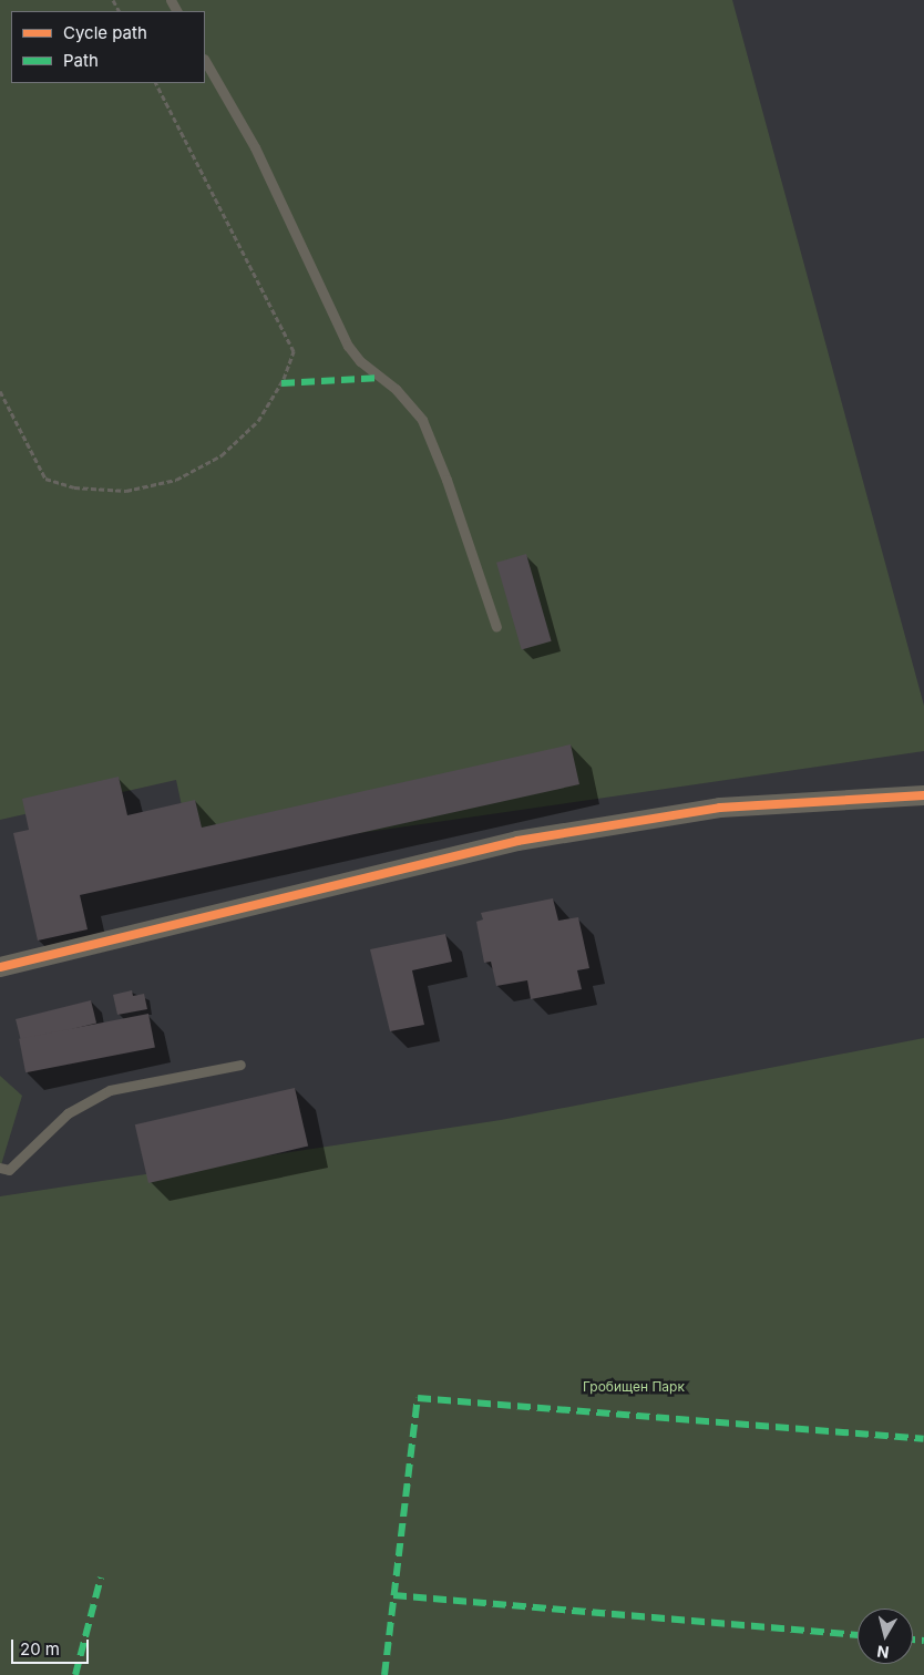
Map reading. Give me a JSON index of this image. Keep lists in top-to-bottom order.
{
  "parks": ["Гробищен Парк"],
  "legend": ["Cycle path", "Path"],
  "scale_bar": "20 m",
  "north": "bottom"
}
